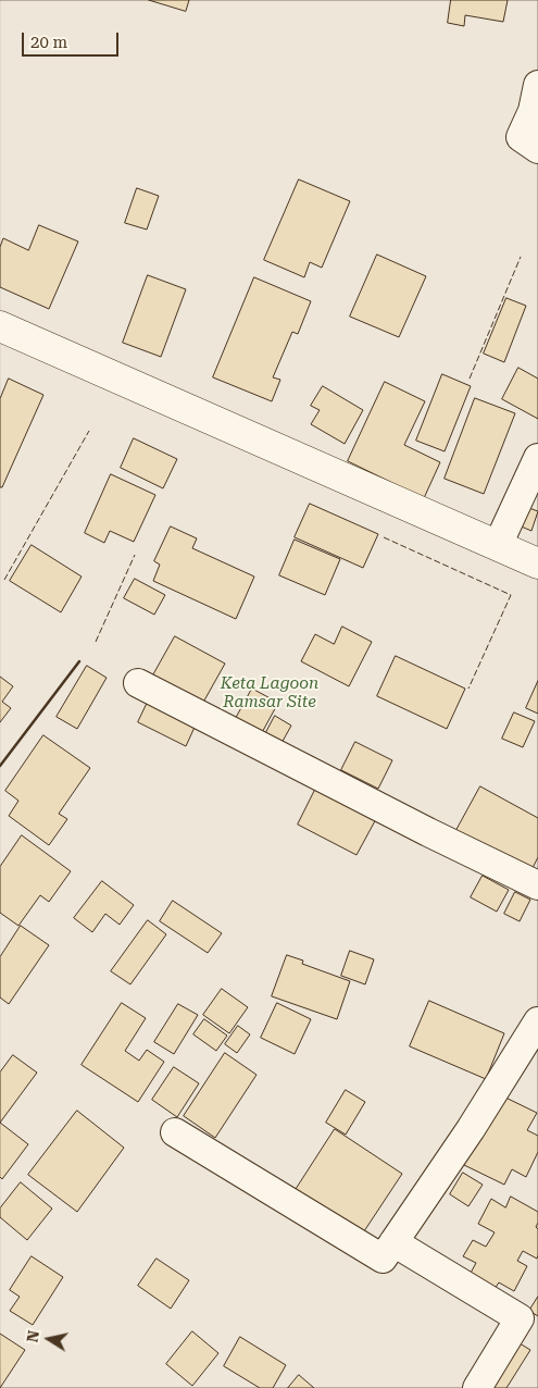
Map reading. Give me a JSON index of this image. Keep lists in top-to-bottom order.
{
  "parks": ["Keta Lagoon Ramsar Site"],
  "scale_bar": "20 m",
  "north": "left"
}
